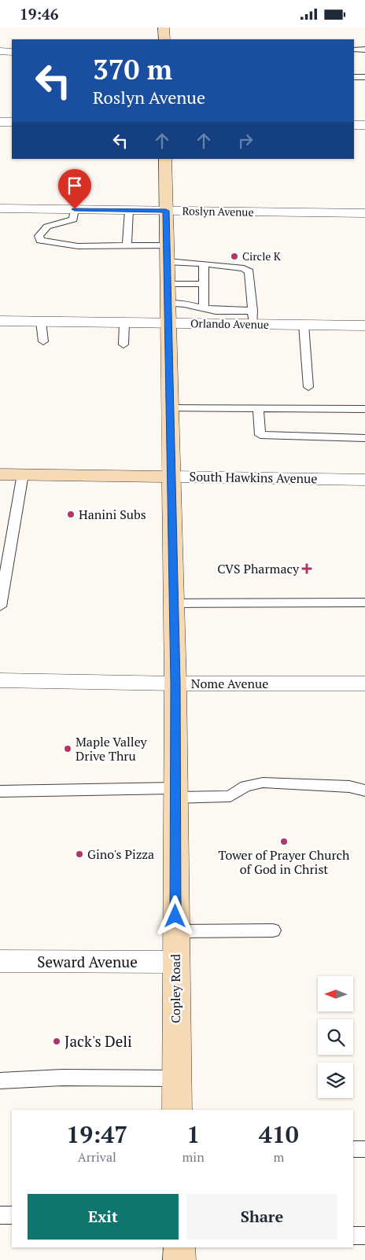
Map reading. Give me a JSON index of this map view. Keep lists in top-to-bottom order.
{
  "streets": {
    "main road": ["South Hawkins Avenue", "Copley Road"],
    "street": [
      "Roslyn Avenue",
      "Orlando Avenue",
      "Nome Avenue",
      "Seward Avenue"
    ]
  },
  "crossings": [
    ["Roslyn Avenue", "Copley Road"],
    ["Orlando Avenue", "Copley Road"],
    ["South Hawkins Avenue", "Copley Road"],
    ["Nome Avenue", "Copley Road"],
    ["Seward Avenue", "Copley Road"]
  ],
  "places": {
    "other": [
      "Circle K",
      "Hanini Subs",
      "Maple Valley Drive Thru",
      "Tower of Prayer Church of God in Christ",
      "Gino's Pizza",
      "Jack's Deli"
    ],
    "health": ["CVS Pharmacy"]
  },
  "north": "left",
  "page": {
    "status": "19:46",
    "turn": ["370 m", "Roslyn Avenue"],
    "eta": [
      "19:47",
      "Arrival",
      "1",
      "min",
      "410",
      "m"
    ],
    "buttons": ["Exit", "Share"]
  }
}
